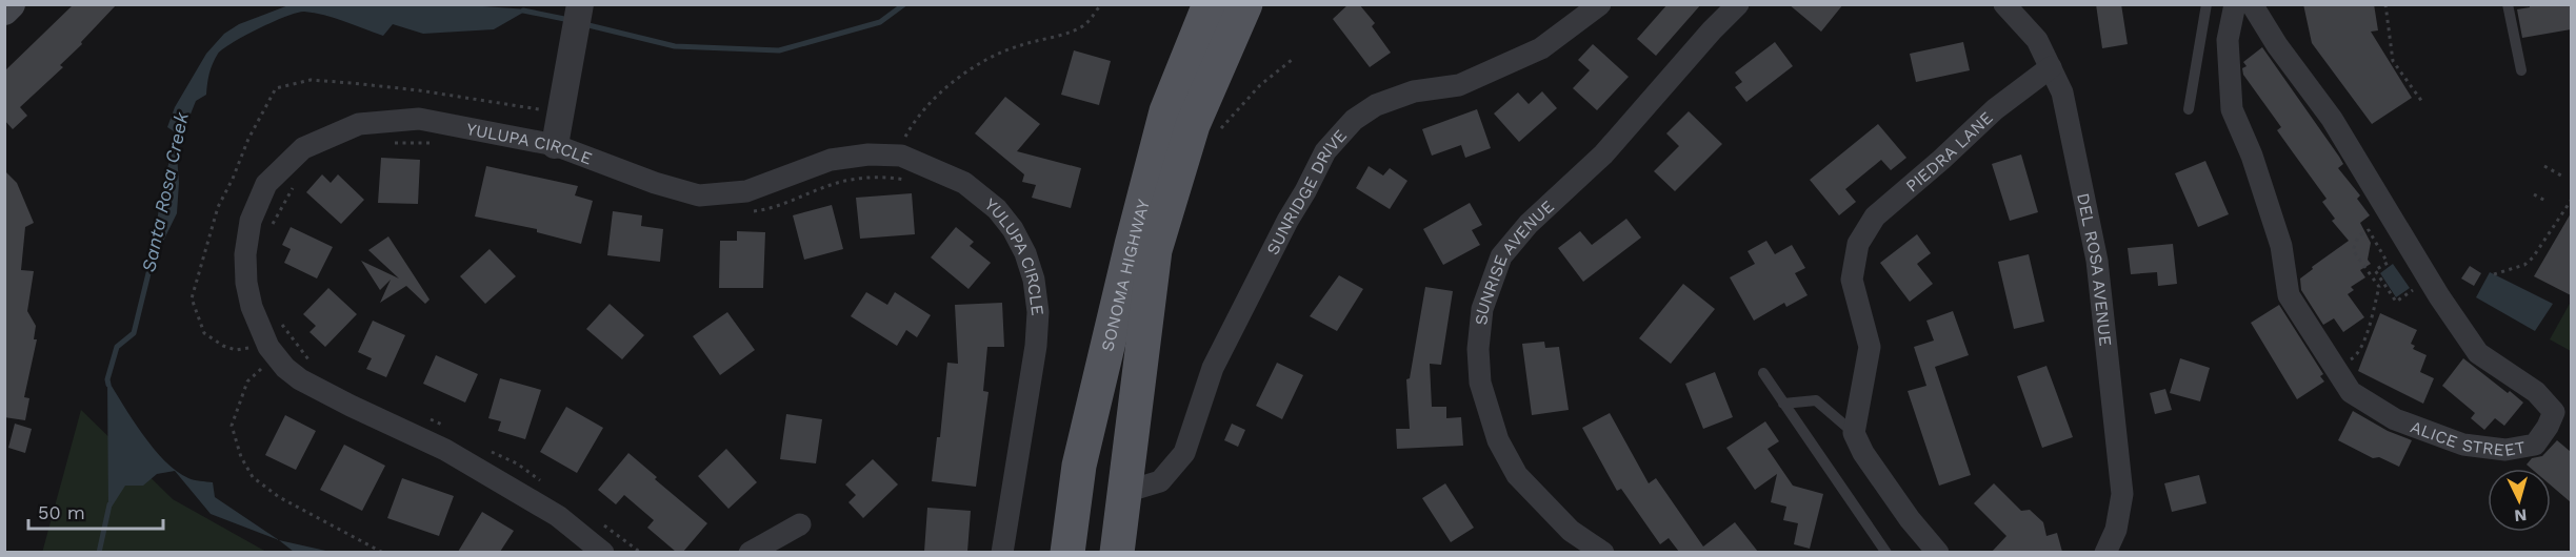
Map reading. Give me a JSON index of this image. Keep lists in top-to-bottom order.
{
  "streets": {
    "main road": ["SONOMA HIGHWAY"],
    "street": [
      "YULUPA CIRCLE",
      "PIEDRA LANE",
      "SUNRIDGE DRIVE",
      "SUNRISE AVENUE",
      "DEL ROSA AVENUE",
      "ALICE STREET"
    ]
  },
  "crossings": [
    ["PIEDRA LANE", "DEL ROSA AVENUE"],
    ["SUNRIDGE DRIVE", "SONOMA HIGHWAY"]
  ],
  "water": ["Santa Rosa Creek"],
  "scale_bar": "50 m",
  "north": "bottom"
}
